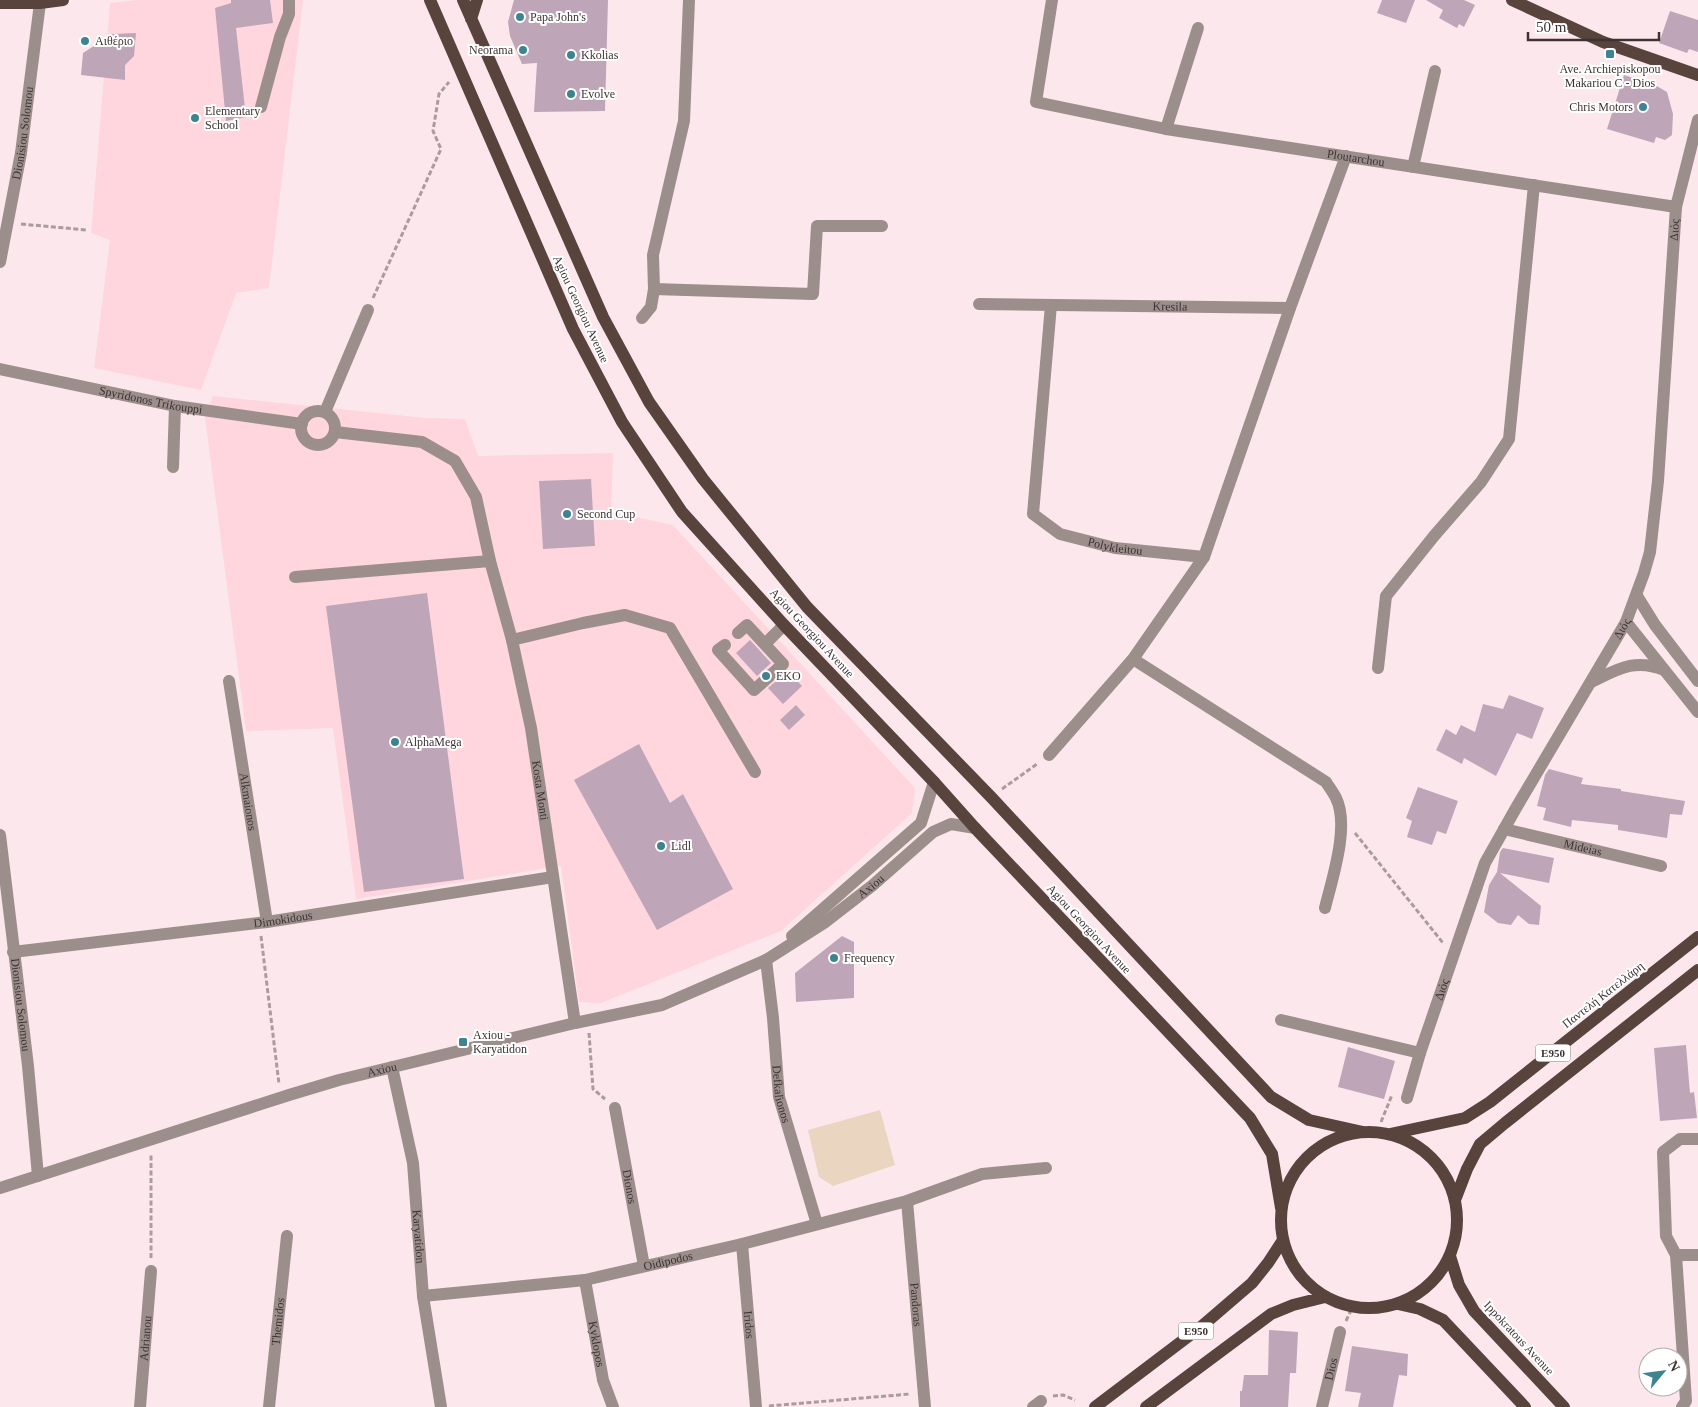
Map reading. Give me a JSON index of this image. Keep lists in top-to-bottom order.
{
  "streets": {
    "main road": [
      "Agiou Georgiou Avenue",
      "Παντελή Κατελλάρη",
      "E950",
      "Ippokratous Avenue"
    ],
    "street": [
      "Dionisiou Solomou",
      "Ploutarchou",
      "Διός",
      "Kresila",
      "Spyridonos Trikouppi",
      "Polykleitou",
      "Kosta Monti",
      "Alkmaionos",
      "Mideias",
      "Axiou",
      "Dimokidous",
      "Defkalionos",
      "Dionos",
      "Karyatidon",
      "Oidipodos",
      "Pandoras",
      "Themidos",
      "Iridos",
      "Adrianou",
      "Kyklopos",
      "Dios"
    ]
  },
  "crossings": [
    ["Dionisiou Solomou", "Axiou"],
    ["Dionisiou Solomou", "Dimokidous"],
    ["Ploutarchou", "Διός"],
    ["Διός", "Mideias"],
    ["Kresila", "Polykleitou"],
    ["Agiou Georgiou Avenue", "Axiou"],
    ["Agiou Georgiou Avenue", "Παντελή Κατελλάρη"],
    ["Agiou Georgiou Avenue", "E950"],
    ["Agiou Georgiou Avenue", "Ippokratous Avenue"],
    ["Spyridonos Trikouppi", "Kosta Monti"],
    ["Kosta Monti", "Axiou"],
    ["Kosta Monti", "Dimokidous"],
    ["Alkmaionos", "Dimokidous"],
    ["Axiou", "Defkalionos"],
    ["Axiou", "Karyatidon"],
    ["Παντελή Κατελλάρη", "E950"],
    ["Παντελή Κατελλάρη", "Ippokratous Avenue"],
    ["E950", "Ippokratous Avenue"],
    ["Defkalionos", "Oidipodos"],
    ["Dionos", "Oidipodos"],
    ["Karyatidon", "Oidipodos"],
    ["Oidipodos", "Pandoras"],
    ["Oidipodos", "Iridos"],
    ["Oidipodos", "Kyklopos"]
  ],
  "places": {
    "other": [
      "Papa John's",
      "Αιθέριο",
      "Neorama",
      "Kkolias",
      "Evolve",
      "Chris Motors",
      "Elementary School",
      "Second Cup",
      "EKO",
      "AlphaMega",
      "Lidl",
      "Frequency"
    ],
    "transit": ["Ave. Archiepiskopou Makariou C - Dios", "Axiou - Karyatidon"]
  },
  "scale_bar": "50 m",
  "north": "top right"
}
